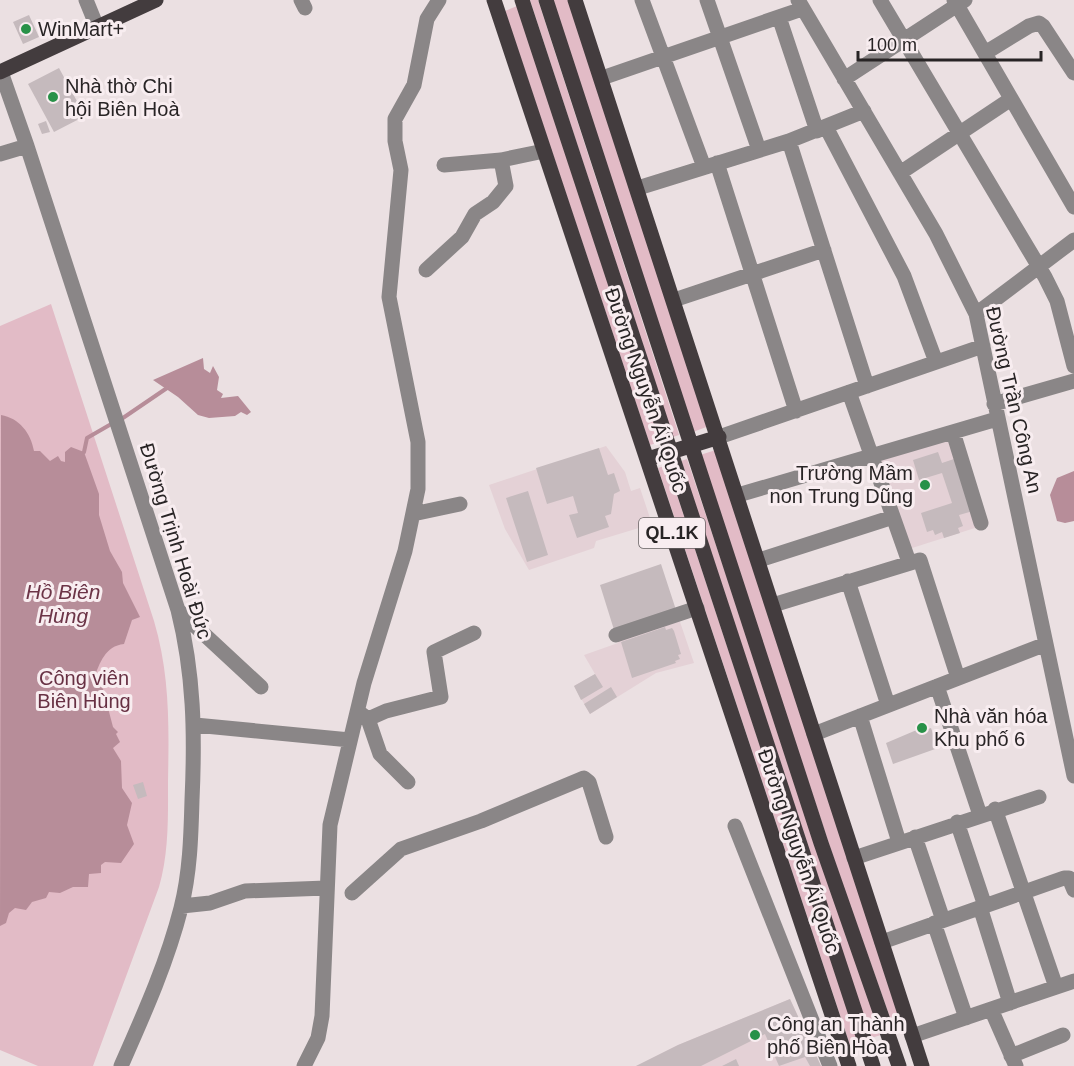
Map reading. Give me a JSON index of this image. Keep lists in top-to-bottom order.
{
  "streets": {
    "main road": ["Đường Nguyễn Ái Quốc", "QL.1K"],
    "street": ["Đường Trần Công An", "Đường Trịnh Hoài Đức"]
  },
  "water": ["Hồ Biên Hùng"],
  "parks": ["Công viên Biên Hùng"],
  "places": [
    "WinMart+",
    "Nhà thờ Chi hội Biên Hoà",
    "Trường Mầm non Trung Dũng",
    "Nhà văn hóa Khu phố 6",
    "Công an Thành phố Biên Hòa"
  ],
  "scale_bar": "100 m"
}
